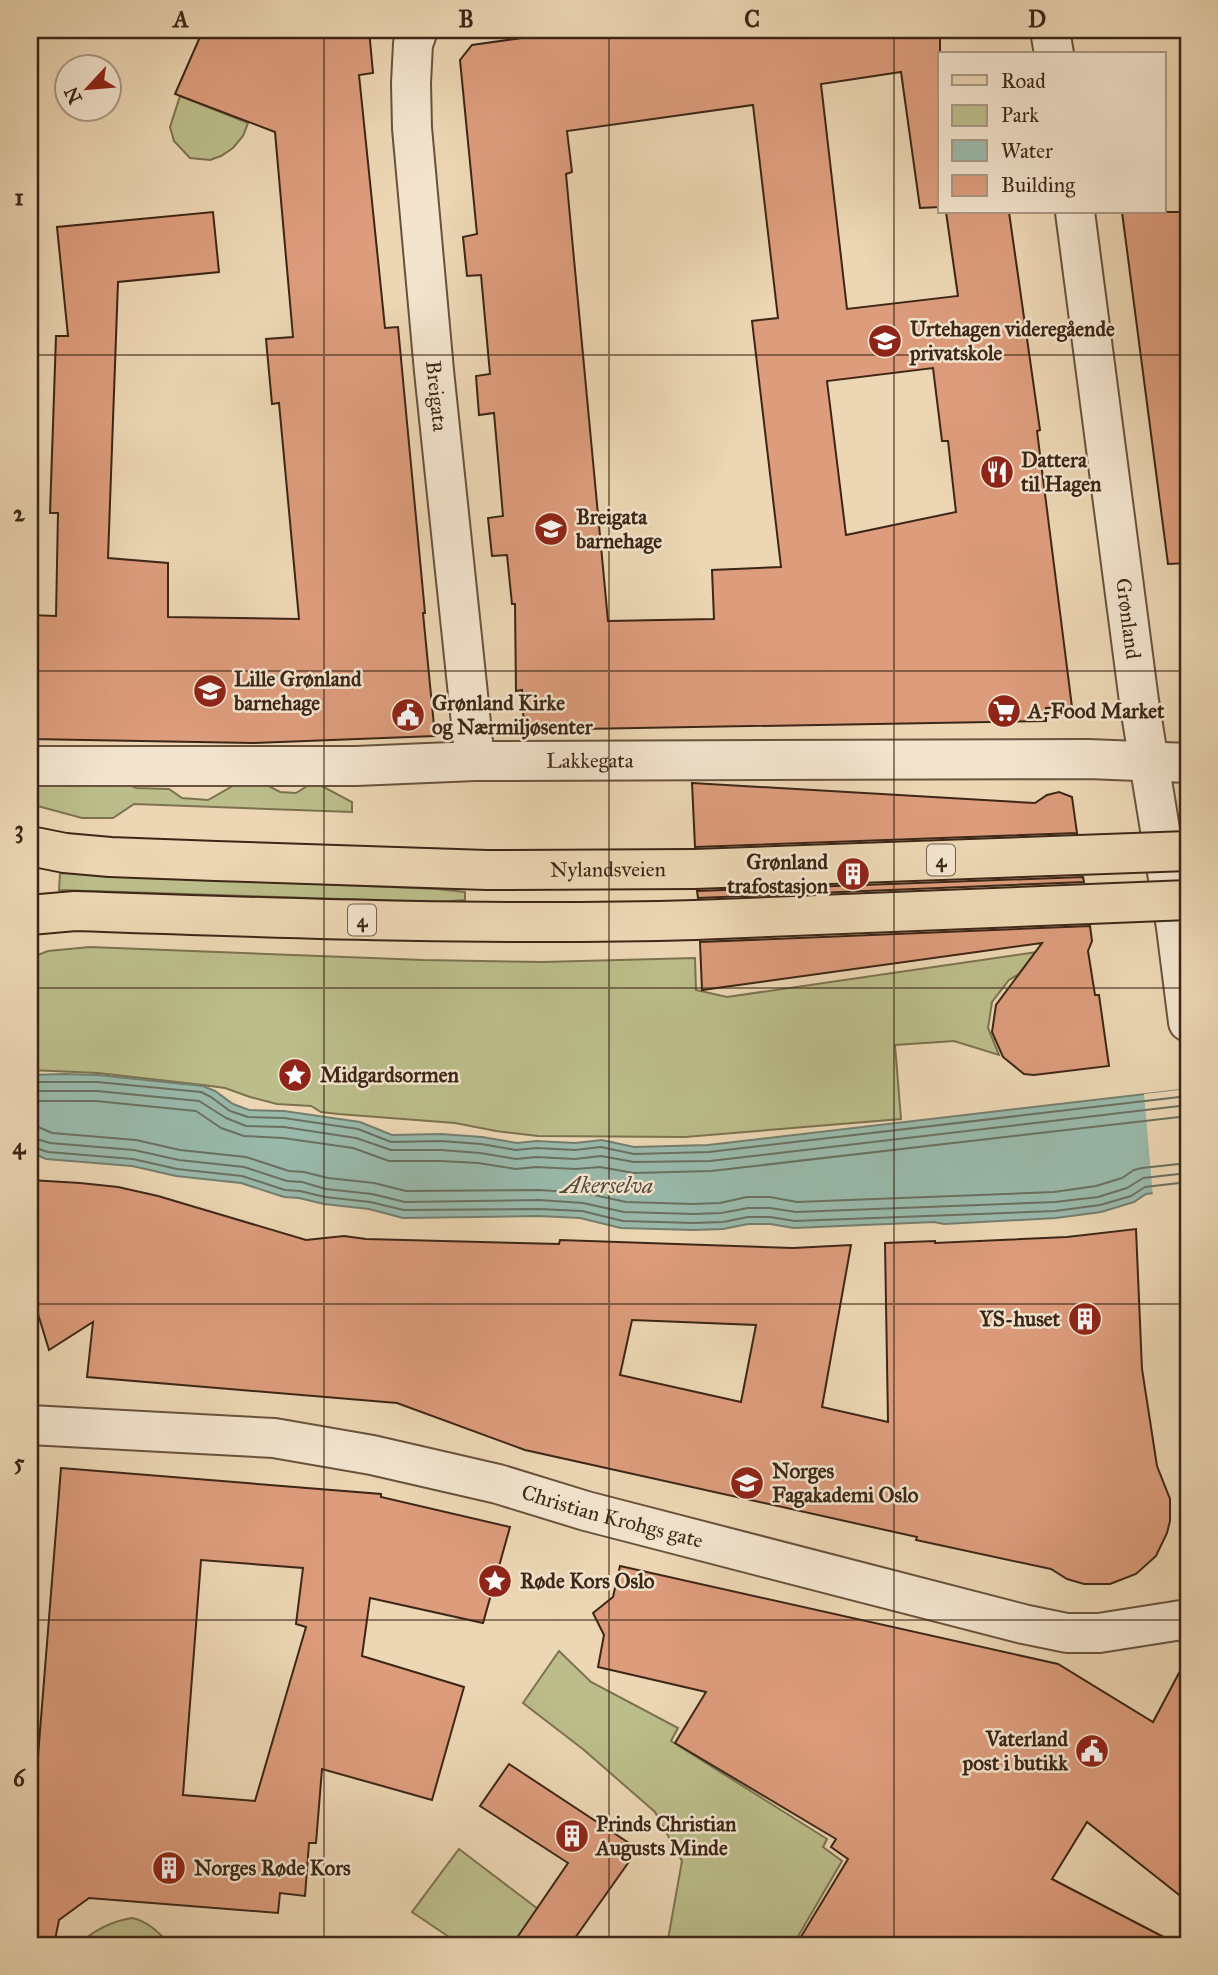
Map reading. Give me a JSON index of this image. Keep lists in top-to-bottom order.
{
  "streets": {
    "main road": ["4", "Nylandsveien"],
    "street": [
      "Breigata",
      "Grønland",
      "Lakkegata",
      "Christian Krohgs gate"
    ]
  },
  "crossings": [
    ["Breigata", "Lakkegata"],
    ["Grønland", "Lakkegata"]
  ],
  "water": ["Akerselva"],
  "places": {
    "school or university": [
      "Urtehagen videregående privatskole",
      "Breigata barnehage",
      "Lille Grønland barnehage",
      "Norges Fagakademi Oslo"
    ],
    "restaurant": ["Dattera til Hagen"],
    "supermarket": ["A-Food Market"],
    "public building": ["Grønland Kirke og Nærmiljøsenter", "Vaterland post i butikk"],
    "building": [
      "Grønland trafostasjon",
      "YS-huset",
      "Prinds Christian Augusts Minde",
      "Norges Røde Kors"
    ],
    "place": ["Midgardsormen", "Røde Kors Oslo"]
  },
  "legend": [
    "Road",
    "Park",
    "Water",
    "Building"
  ],
  "north": "bottom left",
  "grid": {
    "columns": [
      "A",
      "B",
      "C",
      "D"
    ],
    "rows": [
      "1",
      "2",
      "3",
      "4",
      "5",
      "6"
    ]
  }
}
